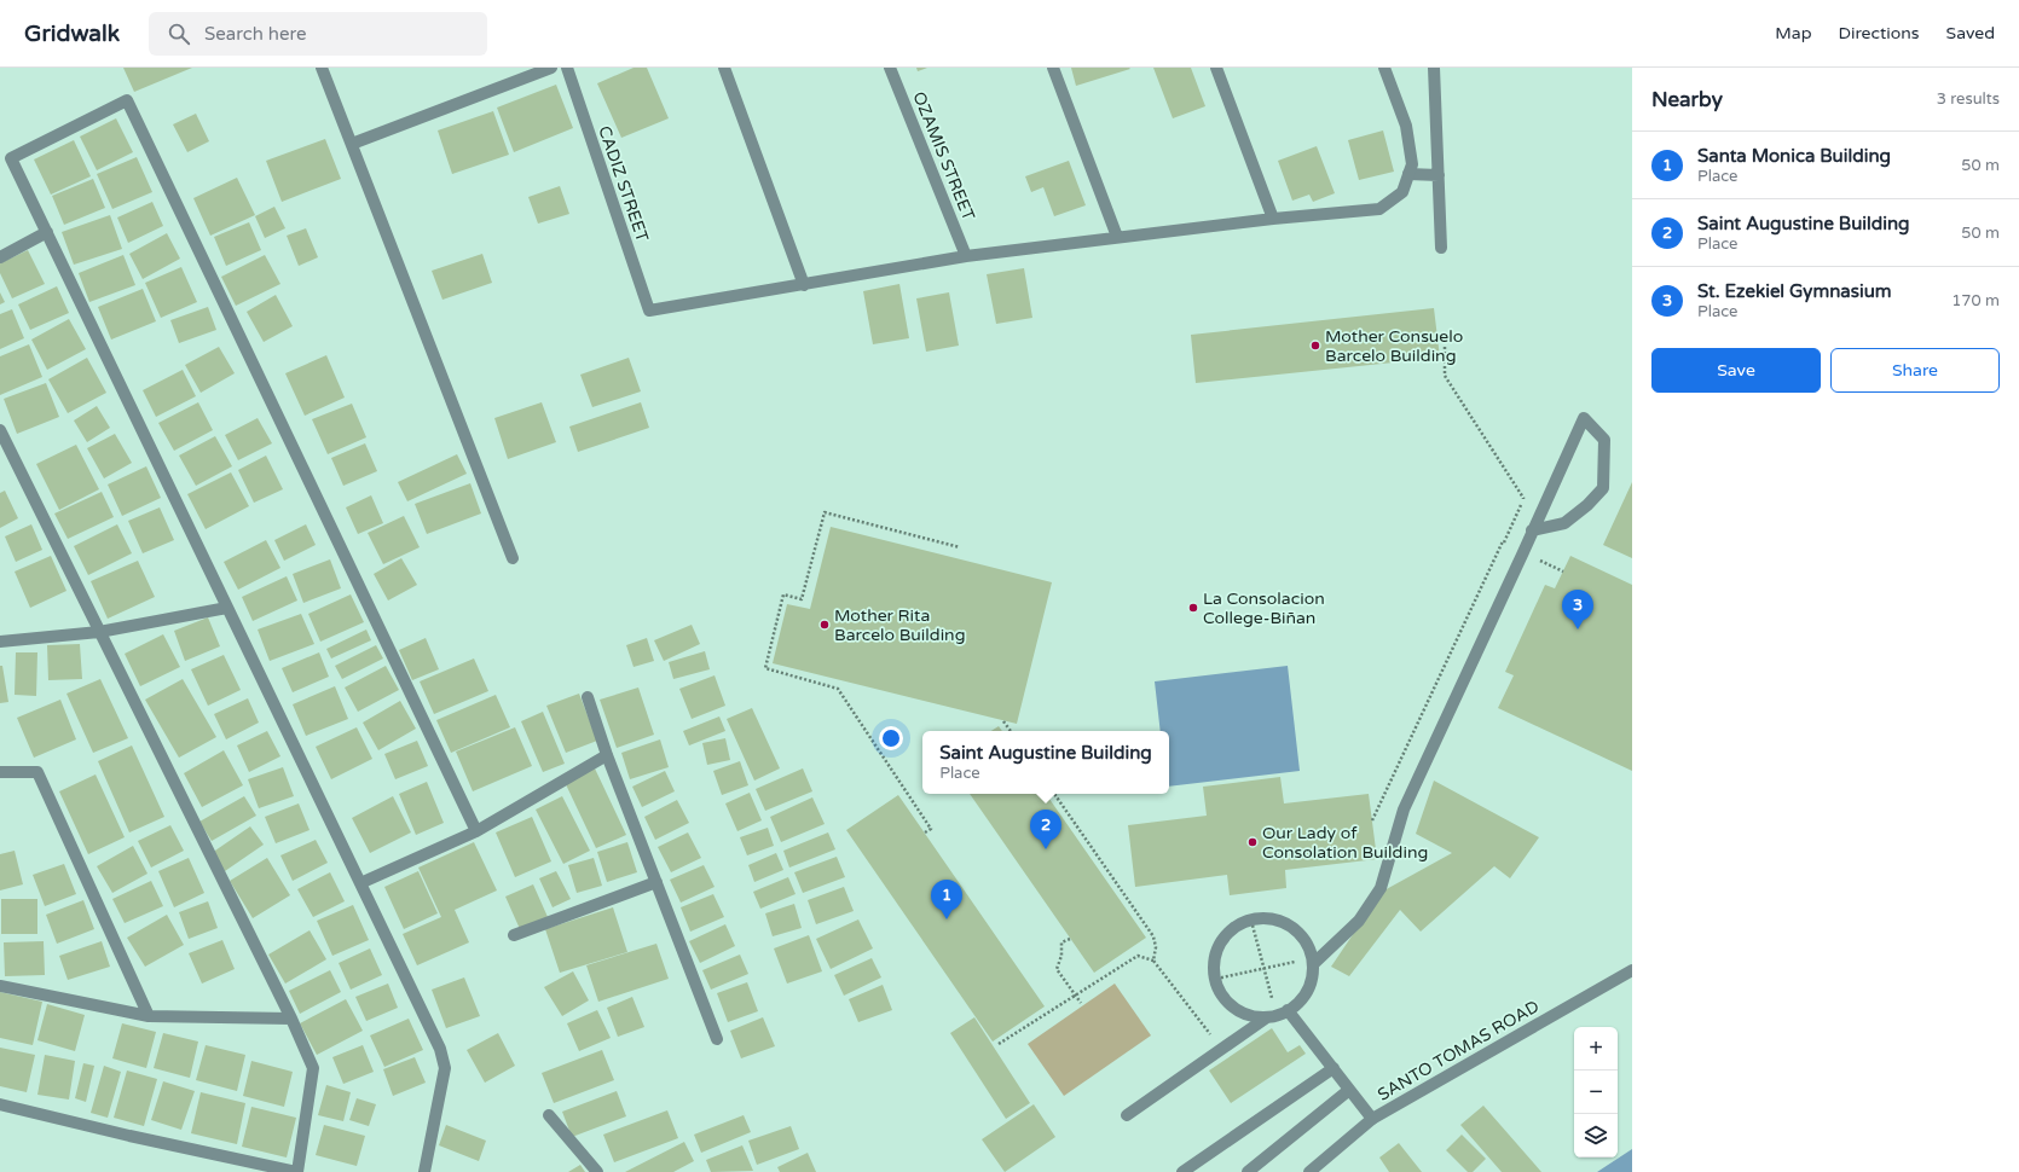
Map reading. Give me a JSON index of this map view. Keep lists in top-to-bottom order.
{
  "streets": {
    "street": ["OZAMIS STREET", "CADIZ STREET", "SANTO TOMAS ROAD"]
  },
  "places": [
    "Mother Consuelo Barcelo Building",
    "La Consolacion College-Biñan",
    "Mother Rita Barcelo Building",
    "Our Lady of Consolation Building"
  ],
  "page": {
    "header": "Gridwalk",
    "search": "Search here",
    "nav": ["Map", "Directions", "Saved"],
    "heading": ["Nearby", "3 results"],
    "list": [
      {
        "mark": "1",
        "name": "Santa Monica Building",
        "note": "Place",
        "value": "50 m"
      },
      {
        "mark": "2",
        "name": "Saint Augustine Building",
        "note": "Place",
        "value": "50 m"
      },
      {
        "mark": "3",
        "name": "St. Ezekiel Gymnasium",
        "note": "Place",
        "value": "170 m"
      }
    ],
    "buttons": ["Save", "Share"],
    "pins": ["3", "2", "1"],
    "popup": ["Saint Augustine Building", "Place"],
    "map_buttons": ["+", "−"]
  }
}
